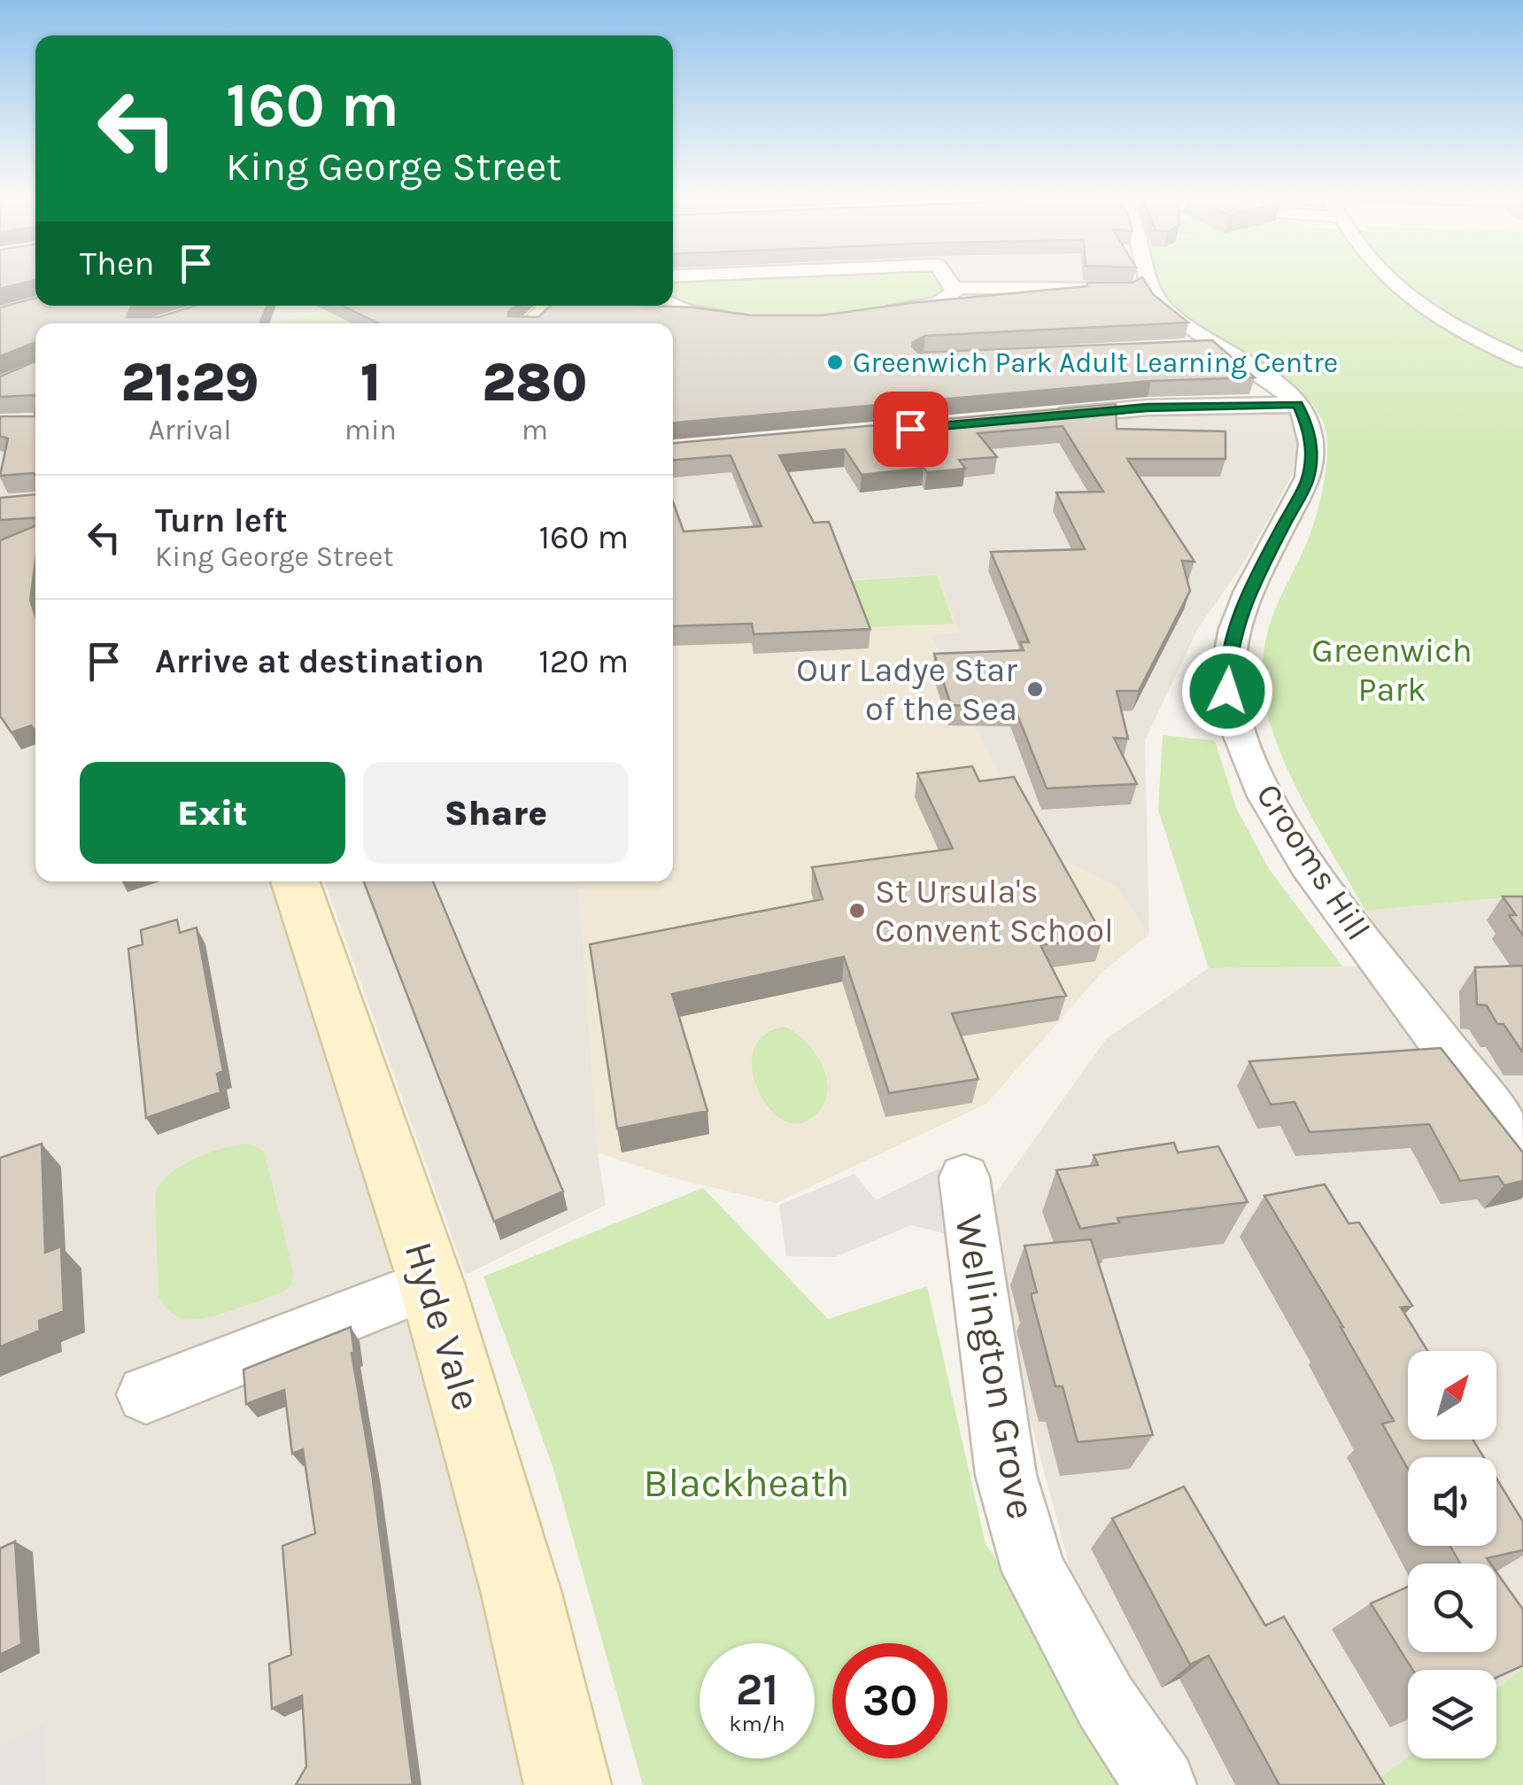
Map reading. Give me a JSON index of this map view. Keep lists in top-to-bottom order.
{
  "streets": {
    "main road": ["Hyde Vale"],
    "street": ["Crooms Hill", "Wellington Grove"]
  },
  "parks": ["Greenwich Park", "Blackheath"],
  "places": ["Greenwich Park Adult Learning Centre", "Our Ladye Star of the Sea", "St Ursula's Convent School"],
  "north": "top right",
  "page": {
    "turn": ["160 m", "King George Street"],
    "then": "Then",
    "eta": [
      "21:29",
      "Arrival",
      "1",
      "min",
      "280",
      "m"
    ],
    "list": [
      {
        "name": "Turn left",
        "note": "King George Street",
        "value": "160 m"
      },
      {
        "name": "Arrive at destination",
        "value": "120 m"
      }
    ],
    "buttons": ["Exit", "Share"],
    "speed": "21 km/h",
    "limit": "30"
  }
}
